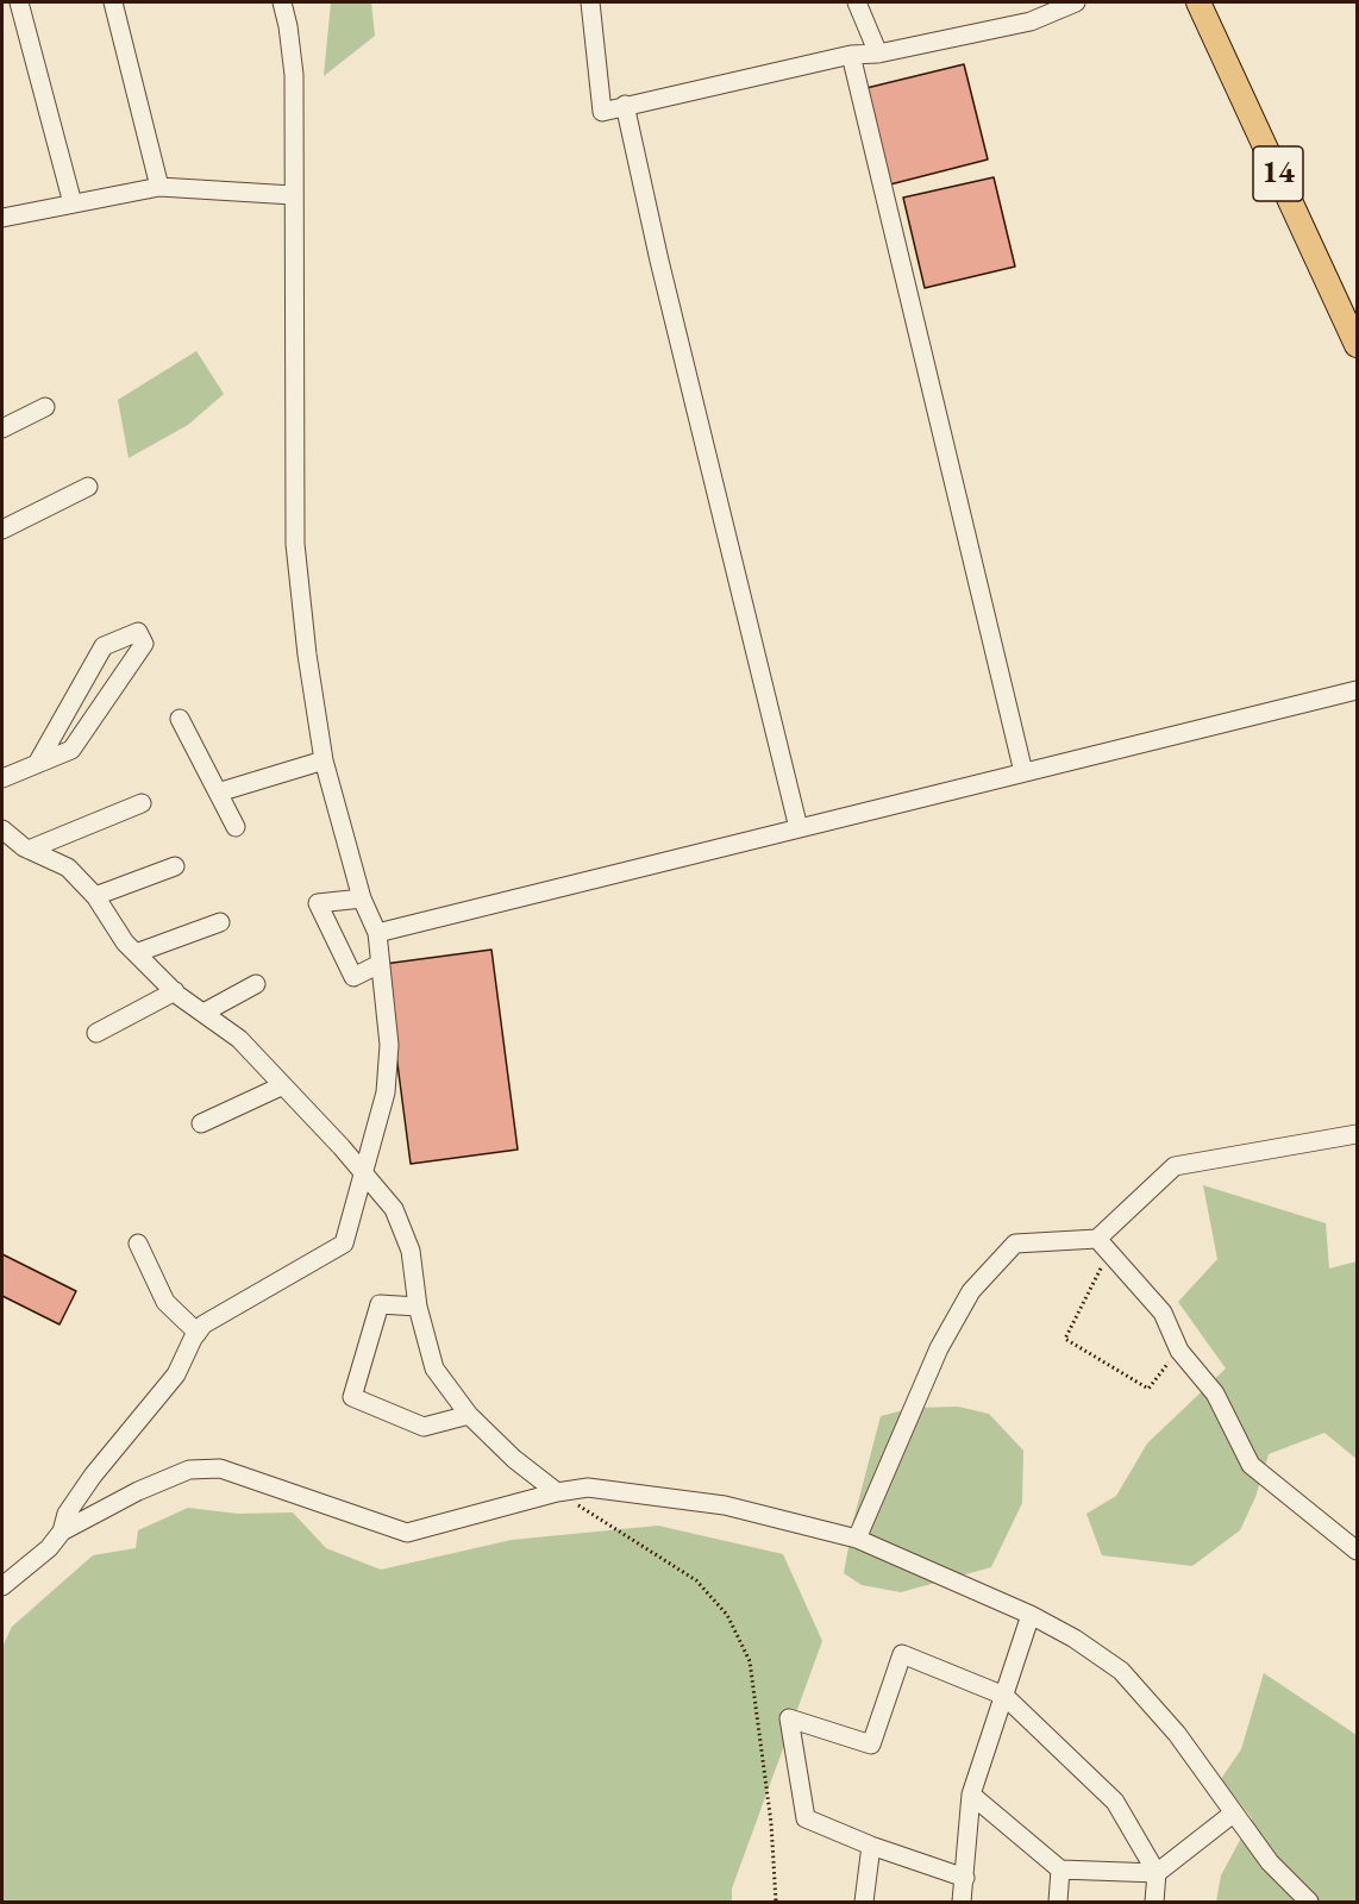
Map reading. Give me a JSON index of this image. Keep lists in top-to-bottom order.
{
  "streets": {
    "main road": ["14"]
  }
}
